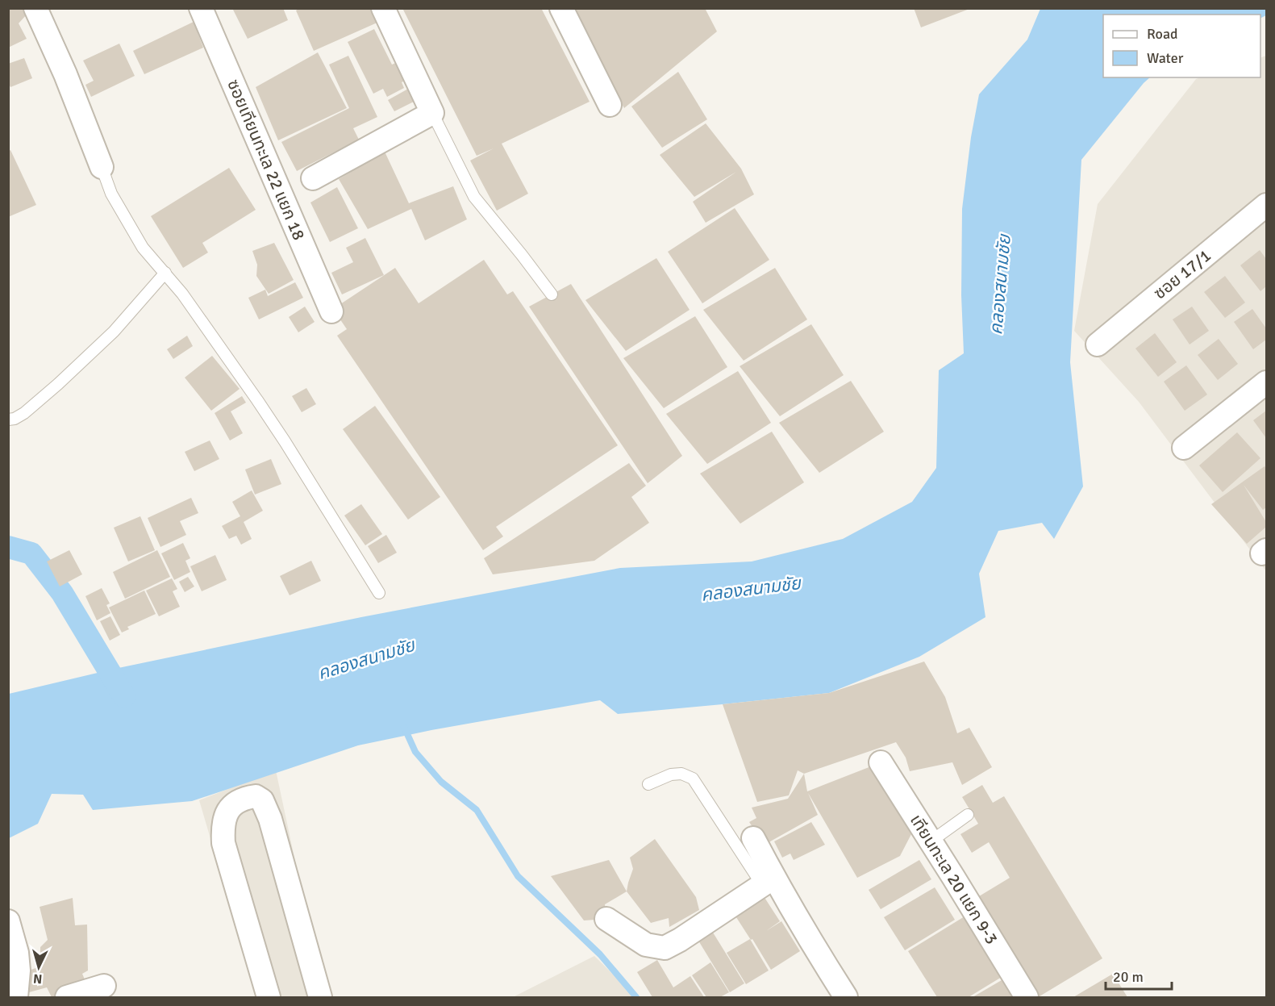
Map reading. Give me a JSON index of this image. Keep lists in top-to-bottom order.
{
  "streets": {
    "street": ["ซอยเทียนทะเล 22 แยก 18", "ซอย 17/1", "เทียนทะเล 20 แยก 9-3"]
  },
  "water": ["คลองสนามชัย"],
  "legend": ["Road", "Water"],
  "scale_bar": "20 m",
  "north": "bottom"
}
